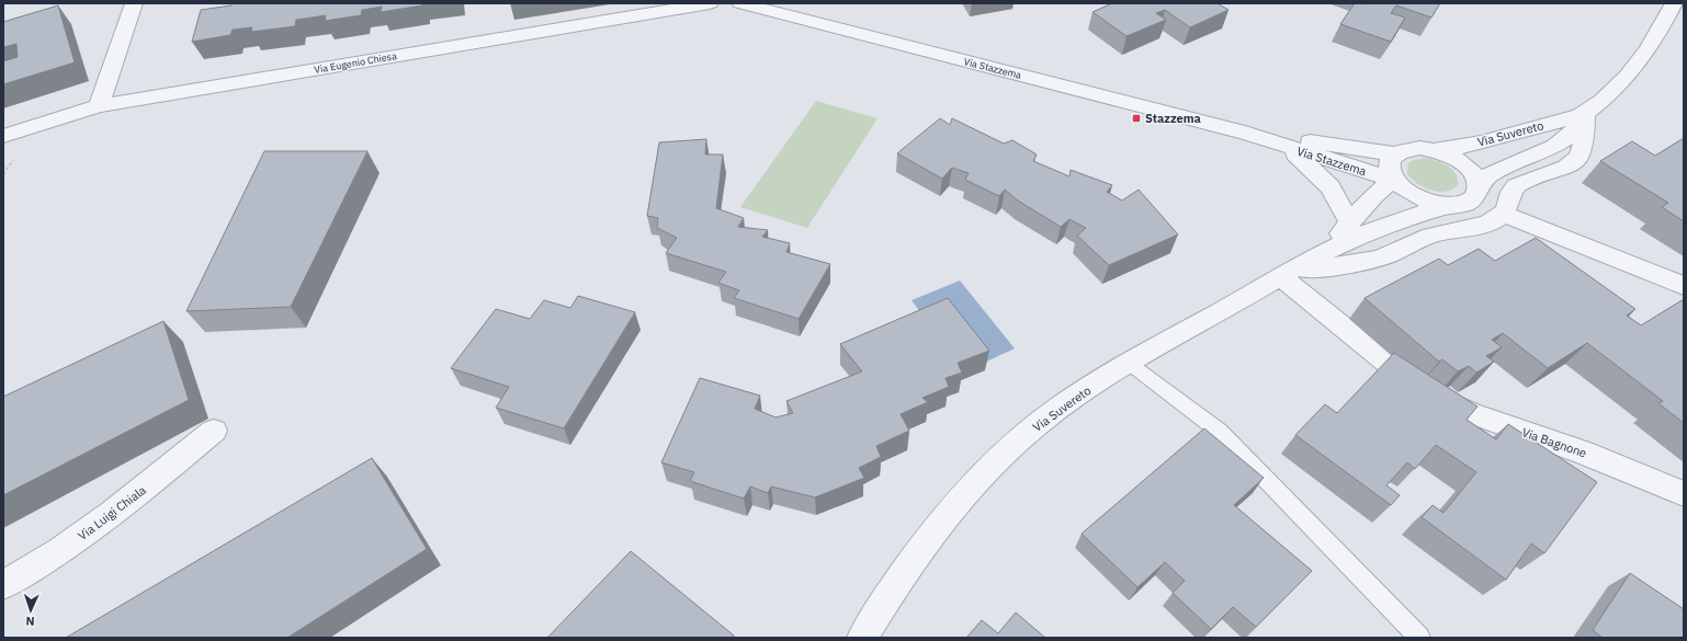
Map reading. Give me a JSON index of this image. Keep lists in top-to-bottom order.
{
  "streets": {
    "street": [
      "Via Eugenio Chiesa",
      "Via Stazzema",
      "Via Suvereto",
      "Via Bagnone",
      "Via Luigi Chiala"
    ]
  },
  "crossings": [
    ["Via Stazzema", "Via Suvereto"],
    ["Via Suvereto", "Via Bagnone"]
  ],
  "places": {
    "transit": ["Stazzema"]
  },
  "north": "bottom"
}
